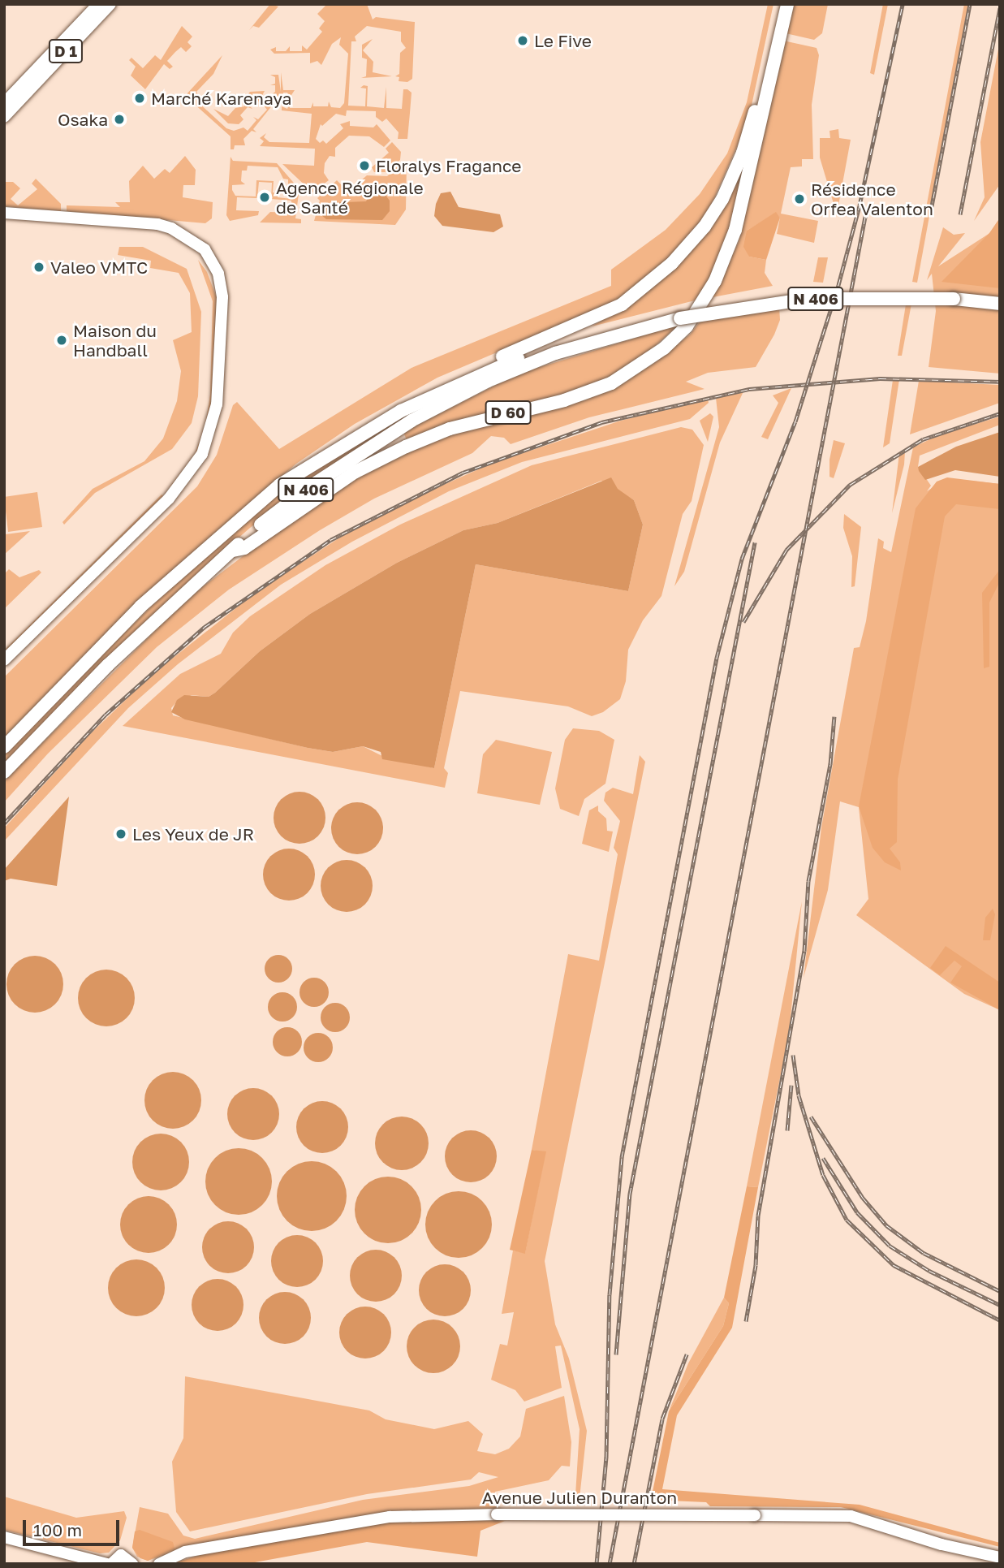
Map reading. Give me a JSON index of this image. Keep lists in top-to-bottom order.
{
  "streets": {
    "highway": ["N 406", "D 60"],
    "main road": ["D 1", "Avenue Julien Duranton"]
  },
  "crossings": [
    ["N 406", "D 60"]
  ],
  "places": [
    "Le Five",
    "Marché Karenaya",
    "Osaka",
    "Floralys Fragance",
    "Agence Régionale de Santé",
    "Résidence Orfea Valenton",
    "Valeo VMTC",
    "Maison du Handball",
    "Les Yeux de JR"
  ],
  "scale_bar": "100 m"
}
